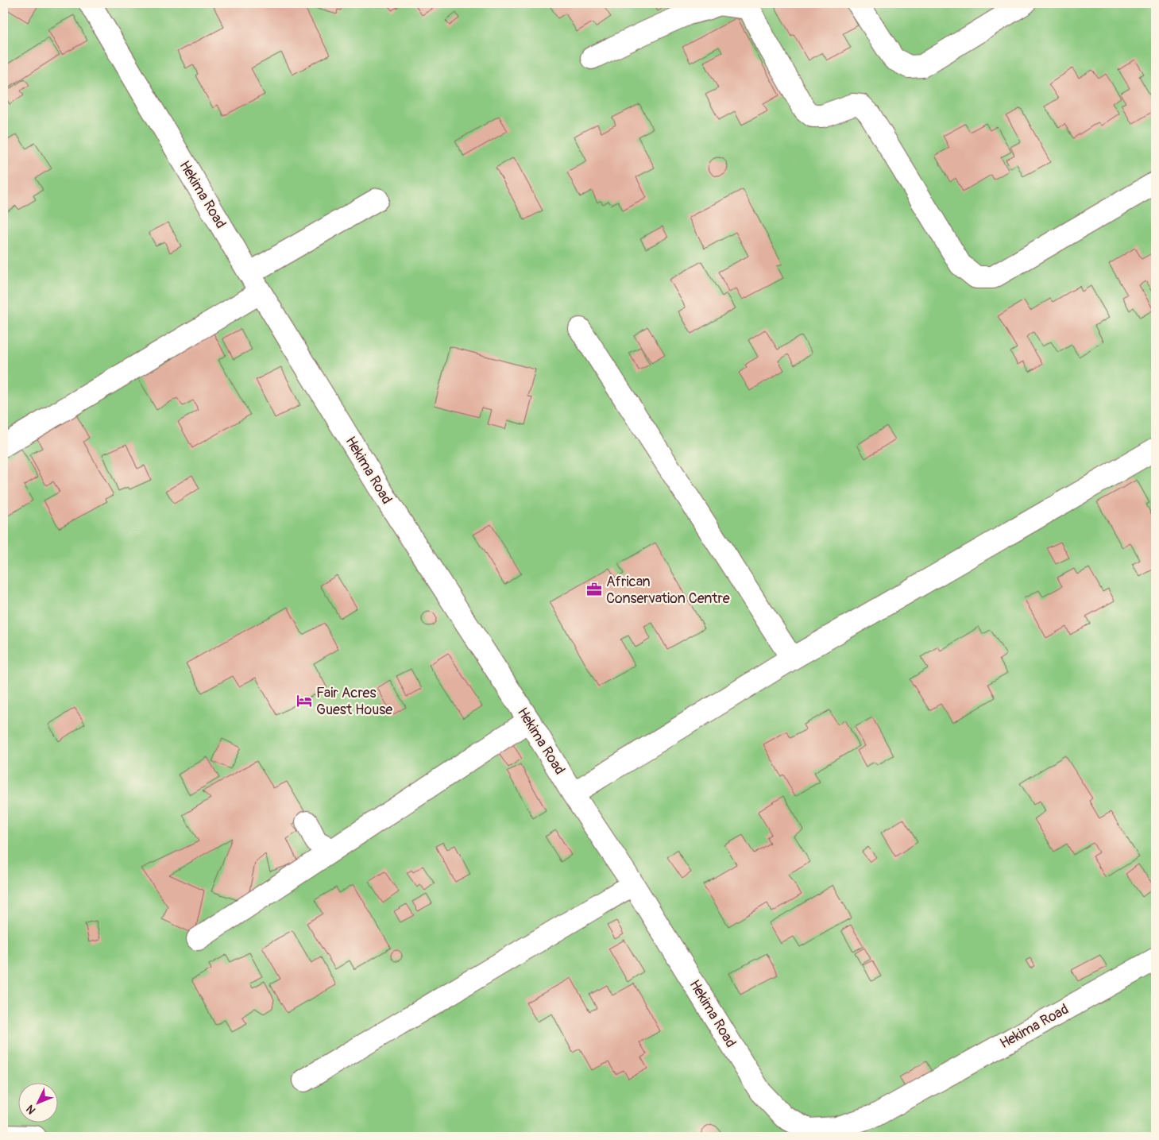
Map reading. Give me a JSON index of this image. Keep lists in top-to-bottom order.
{
  "streets": {
    "street": ["Hekima Road"]
  },
  "places": {
    "office": ["African Conservation Centre"],
    "hotel": ["Fair Acres Guest House"]
  },
  "north": "bottom left"
}
